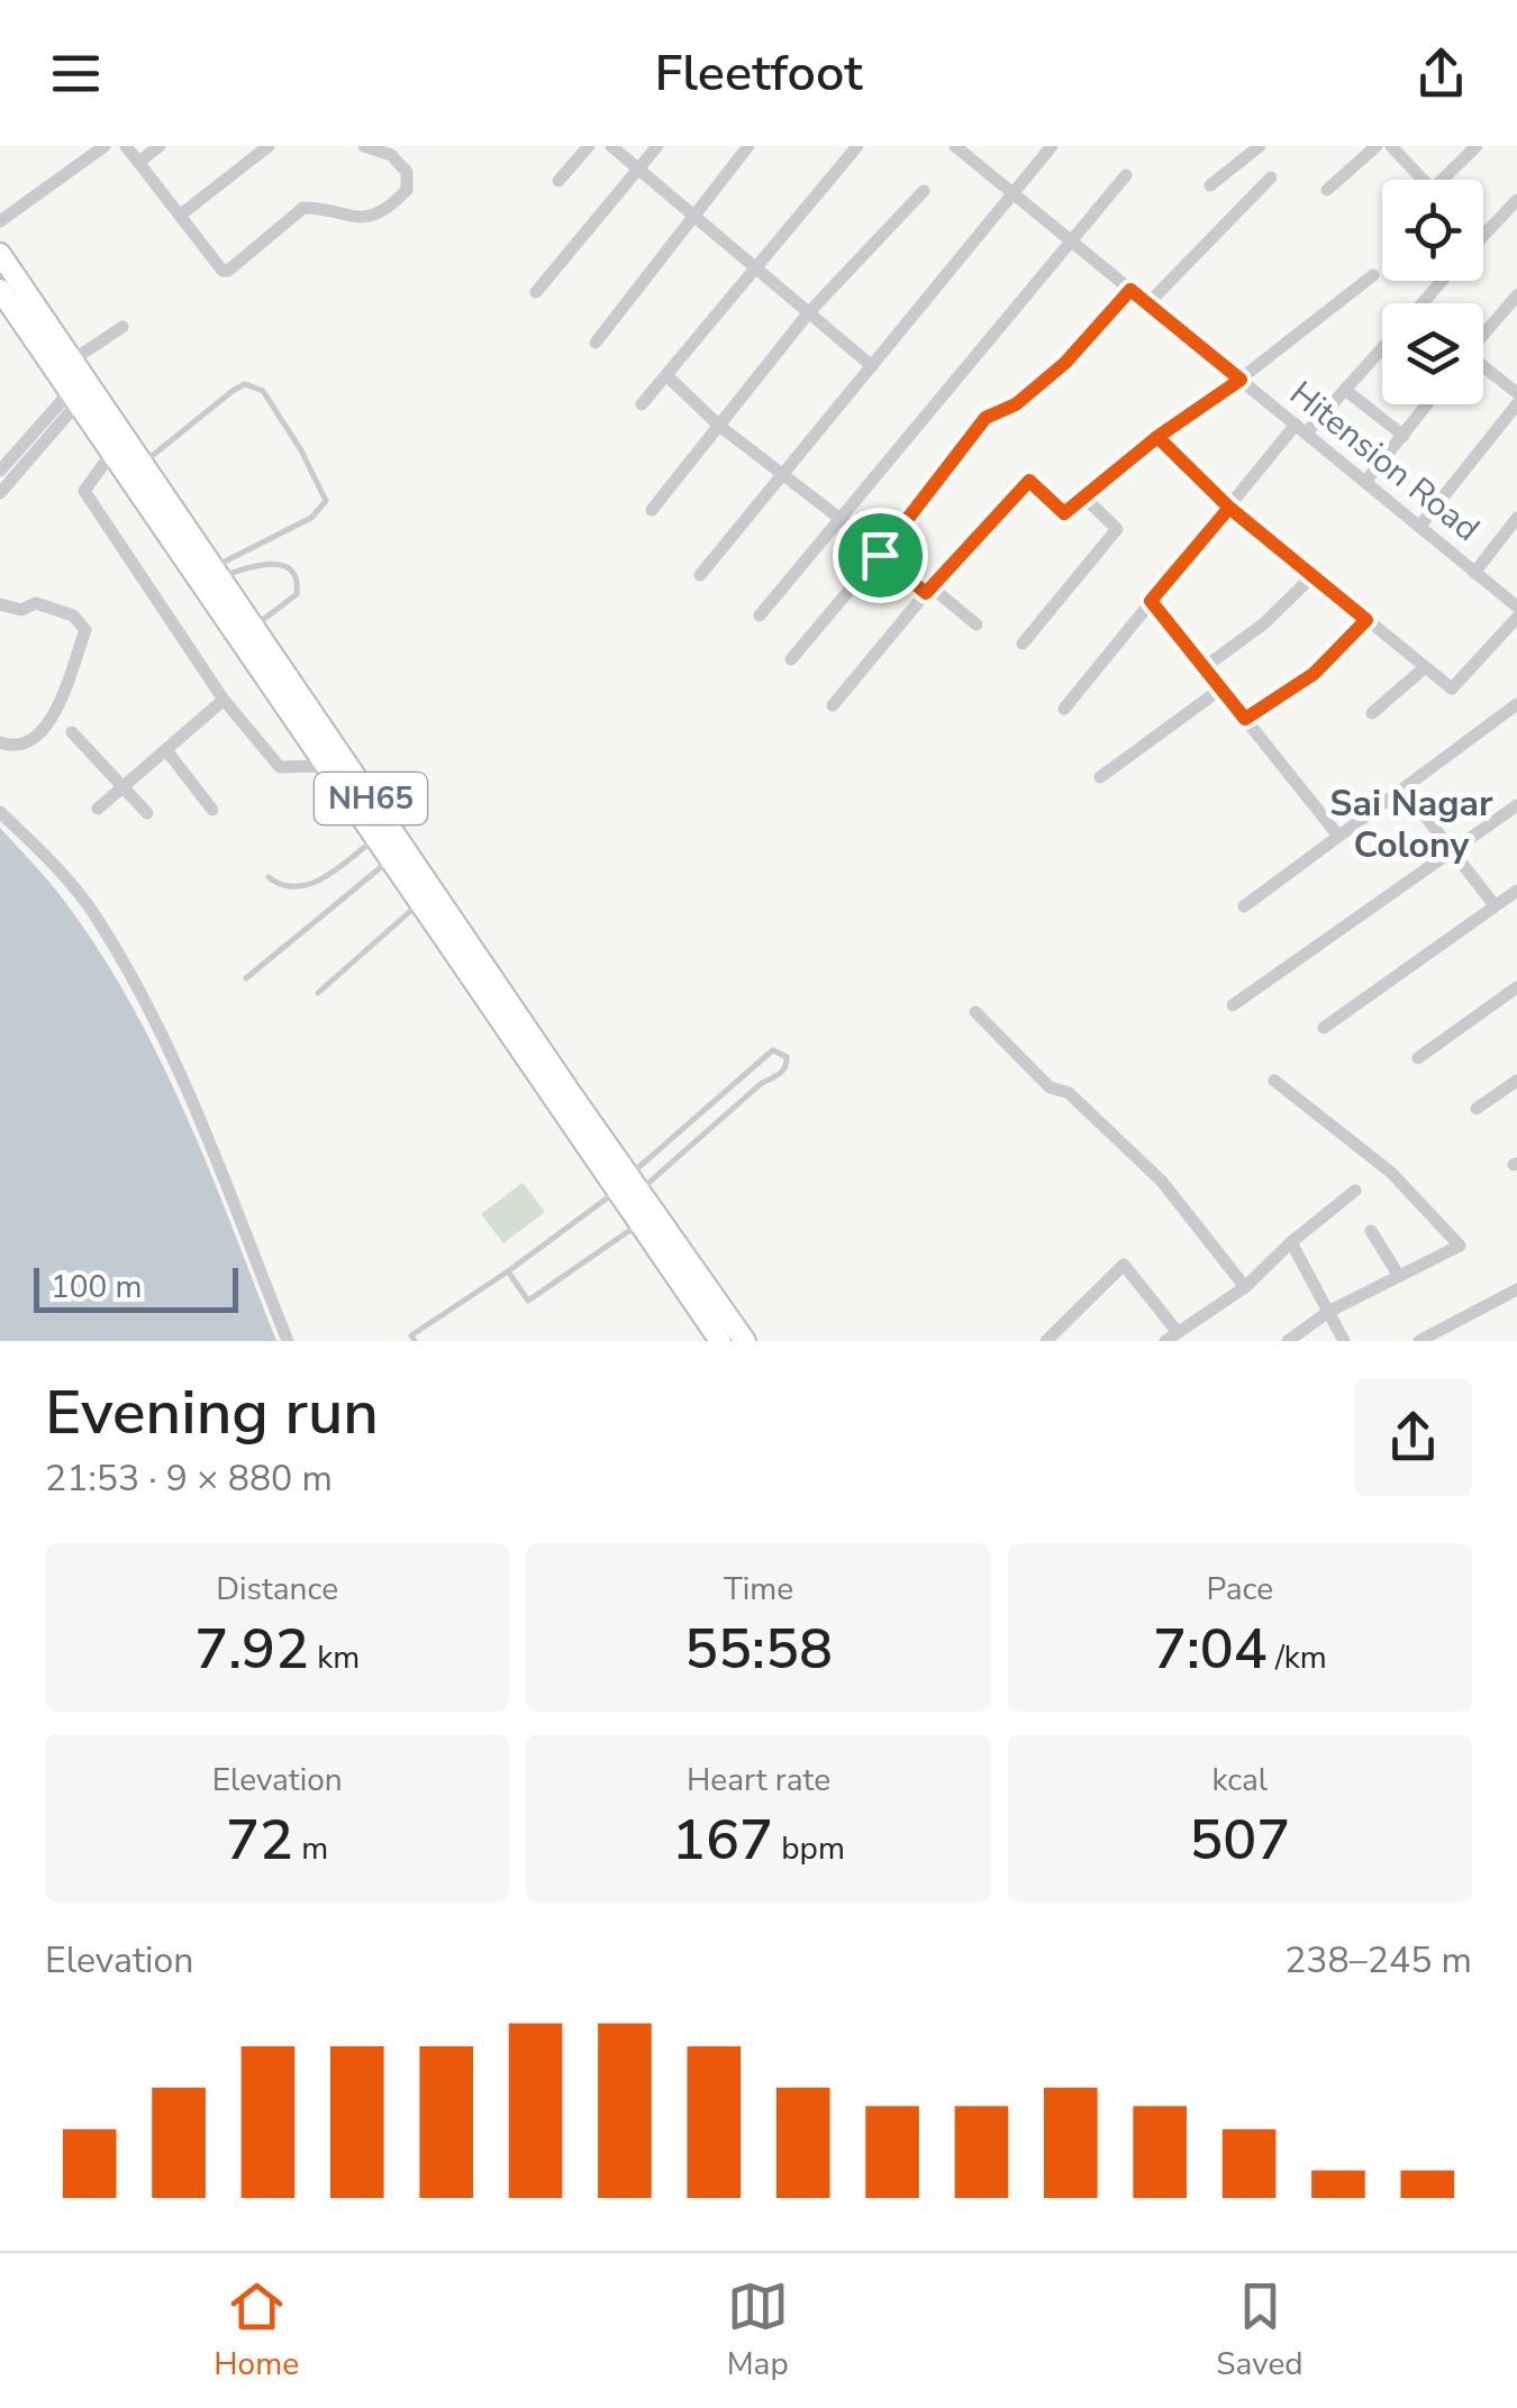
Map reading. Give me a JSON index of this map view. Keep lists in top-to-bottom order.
{
  "streets": {
    "highway": ["NH65"],
    "street": ["Hitension Road"]
  },
  "districts": ["Sai Nagar Colony"],
  "scale_bar": "100 m",
  "page": {
    "header": "Fleetfoot",
    "scale": "100 m",
    "heading": ["Evening run", "21:53 · 9 × 880 m"],
    "stats": [
      ["Distance", "7.92 km"],
      ["Time", "55:58"],
      ["Pace", "7:04 /km"],
      ["Elevation", "72 m"],
      ["Heart rate", "167 bpm"],
      ["kcal", "507"]
    ],
    "chart": ["Elevation", "238–245 m"],
    "tabs": ["Home", "Map", "Saved"]
  }
}
